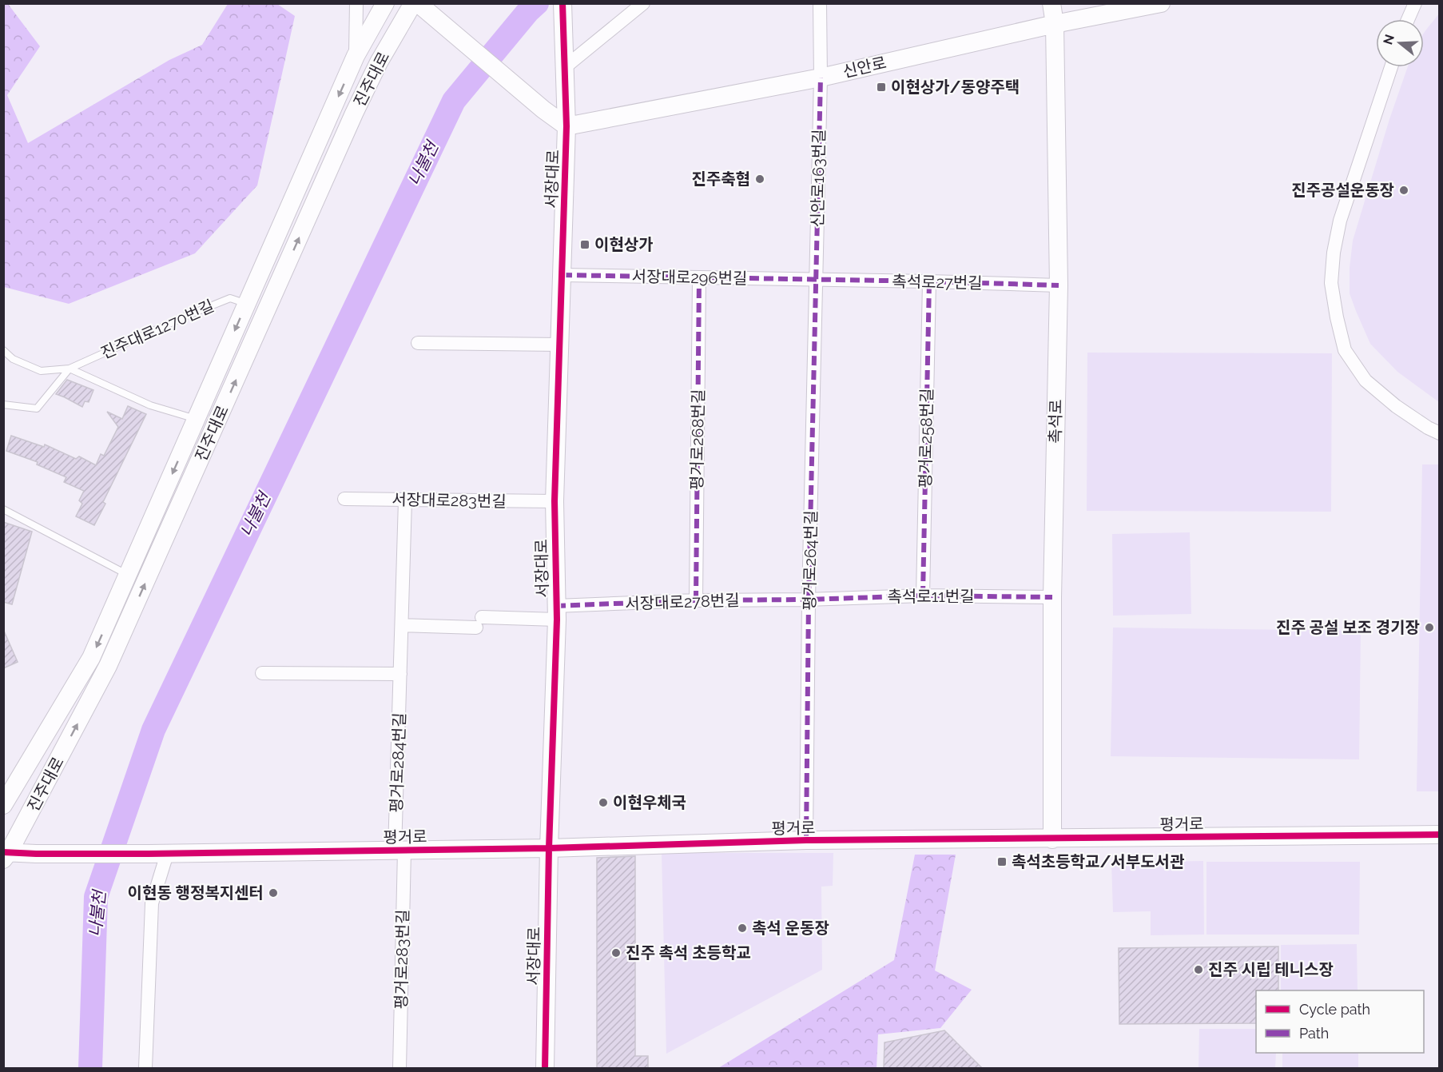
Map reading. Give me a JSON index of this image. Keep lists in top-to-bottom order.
{
  "streets": {
    "street": [
      "신안로",
      "진주대로",
      "신안로163번길",
      "서장대로",
      "서장대로296번길",
      "촉석로27번길",
      "촉석로",
      "평거로258번길",
      "평거로268번길",
      "서장대로283번길",
      "평거로264번길",
      "촉석로11번길",
      "서장대로278번길",
      "평거로284번길",
      "평거로",
      "평거로283번길"
    ],
    "lane": ["진주대로1270번길"]
  },
  "crossings": [
    ["신안로", "신안로163번길"],
    ["신안로", "서장대로"],
    ["신안로", "촉석로"],
    ["진주대로", "진주대로1270번길"],
    ["진주대로", "평거로"],
    ["신안로163번길", "서장대로296번길"],
    ["신안로163번길", "촉석로27번길"],
    ["신안로163번길", "평거로264번길"],
    ["서장대로", "서장대로296번길"],
    ["서장대로", "서장대로283번길"],
    ["서장대로", "서장대로278번길"],
    ["서장대로", "평거로284번길"],
    ["서장대로", "평거로"],
    ["서장대로296번길", "촉석로27번길"],
    ["서장대로296번길", "평거로268번길"],
    ["서장대로296번길", "평거로264번길"],
    ["촉석로27번길", "촉석로"],
    ["촉석로27번길", "평거로258번길"],
    ["촉석로27번길", "평거로264번길"],
    ["촉석로", "촉석로11번길"],
    ["촉석로", "평거로"],
    ["평거로258번길", "촉석로11번길"],
    ["평거로268번길", "서장대로278번길"],
    ["서장대로283번길", "평거로284번길"],
    ["평거로264번길", "촉석로11번길"],
    ["평거로264번길", "서장대로278번길"],
    ["평거로264번길", "평거로"],
    ["촉석로11번길", "서장대로278번길"],
    ["평거로284번길", "평거로"],
    ["평거로284번길", "평거로283번길"],
    ["평거로", "평거로283번길"]
  ],
  "water": ["나불천"],
  "places": {
    "transit": ["이현상가/동양주택", "이현상가", "촉석초등학교/서부도서관"],
    "other": [
      "진주축협",
      "진주공설운동장",
      "진주 공설 보조 경기장",
      "이현우체국",
      "이현동 행정복지센터",
      "촉석 운동장",
      "진주 촉석 초등학교",
      "진주 시립 테니스장"
    ]
  },
  "legend": ["Cycle path", "Path"],
  "north": "left"
}
